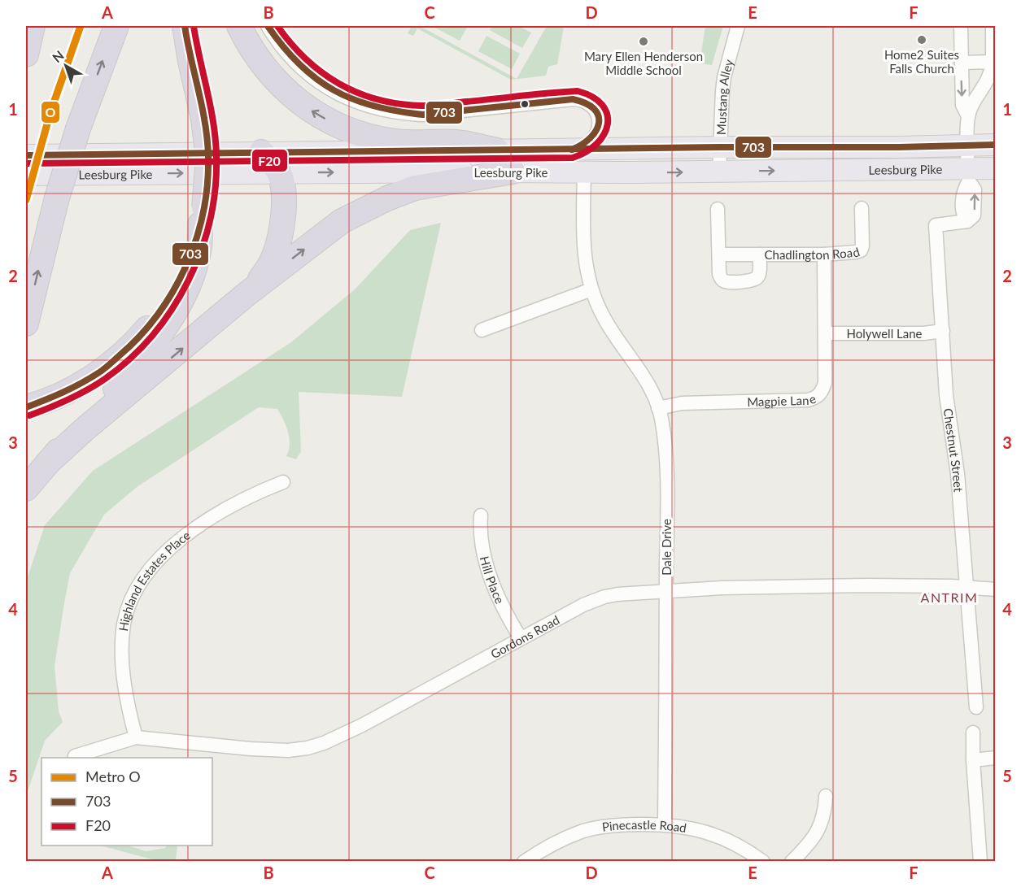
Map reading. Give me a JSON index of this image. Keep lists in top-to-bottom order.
{
  "streets": {
    "main road": ["Leesburg Pike"],
    "street": [
      "Mustang Alley",
      "Chadlington Road",
      "Holywell Lane",
      "Magpie Lane",
      "Chestnut Street",
      "Dale Drive",
      "Hill Place",
      "Highland Estates Place",
      "Gordons Road",
      "Pinecastle Road"
    ]
  },
  "crossings": [
    ["Mustang Alley", "Leesburg Pike"],
    ["Leesburg Pike", "Chestnut Street"],
    ["Leesburg Pike", "Dale Drive"],
    ["Chadlington Road", "Magpie Lane"],
    ["Holywell Lane", "Magpie Lane"],
    ["Holywell Lane", "Chestnut Street"],
    ["Magpie Lane", "Dale Drive"],
    ["Chestnut Street", "Gordons Road"],
    ["Dale Drive", "Gordons Road"],
    ["Dale Drive", "Pinecastle Road"],
    ["Hill Place", "Gordons Road"],
    ["Highland Estates Place", "Gordons Road"]
  ],
  "districts": ["ANTRIM"],
  "places": ["Home2 Suites Falls Church", "Mary Ellen Henderson Middle School"],
  "lines": ["metro line O", "transit line 703", "transit line F20"],
  "legend": ["Metro O", "703", "F20"],
  "north": "top left",
  "grid": {
    "columns": [
      "A",
      "B",
      "C",
      "D",
      "E",
      "F"
    ],
    "rows": [
      "1",
      "2",
      "3",
      "4",
      "5"
    ]
  }
}
